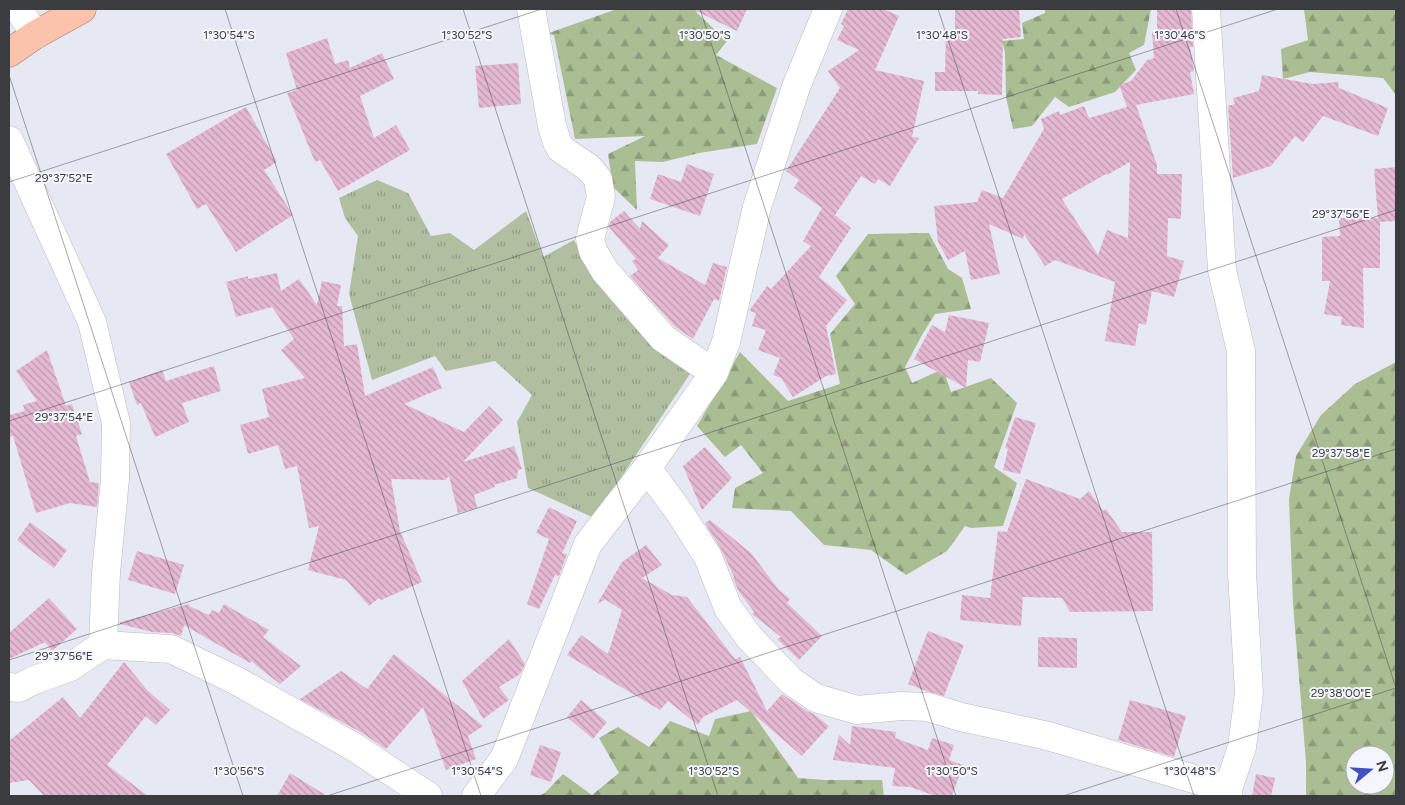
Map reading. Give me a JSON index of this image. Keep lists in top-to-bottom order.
{
  "north": "right",
  "coordinates": [
    "1°30'54\"S",
    "1°30'52\"S",
    "1°30'50\"S",
    "1°30'48\"S",
    "1°30'46\"S",
    "29°37'52\"E",
    "29°37'56\"E",
    "29°37'54\"E",
    "29°37'58\"E",
    "29°38'00\"E",
    "1°30'56\"S"
  ]
}
